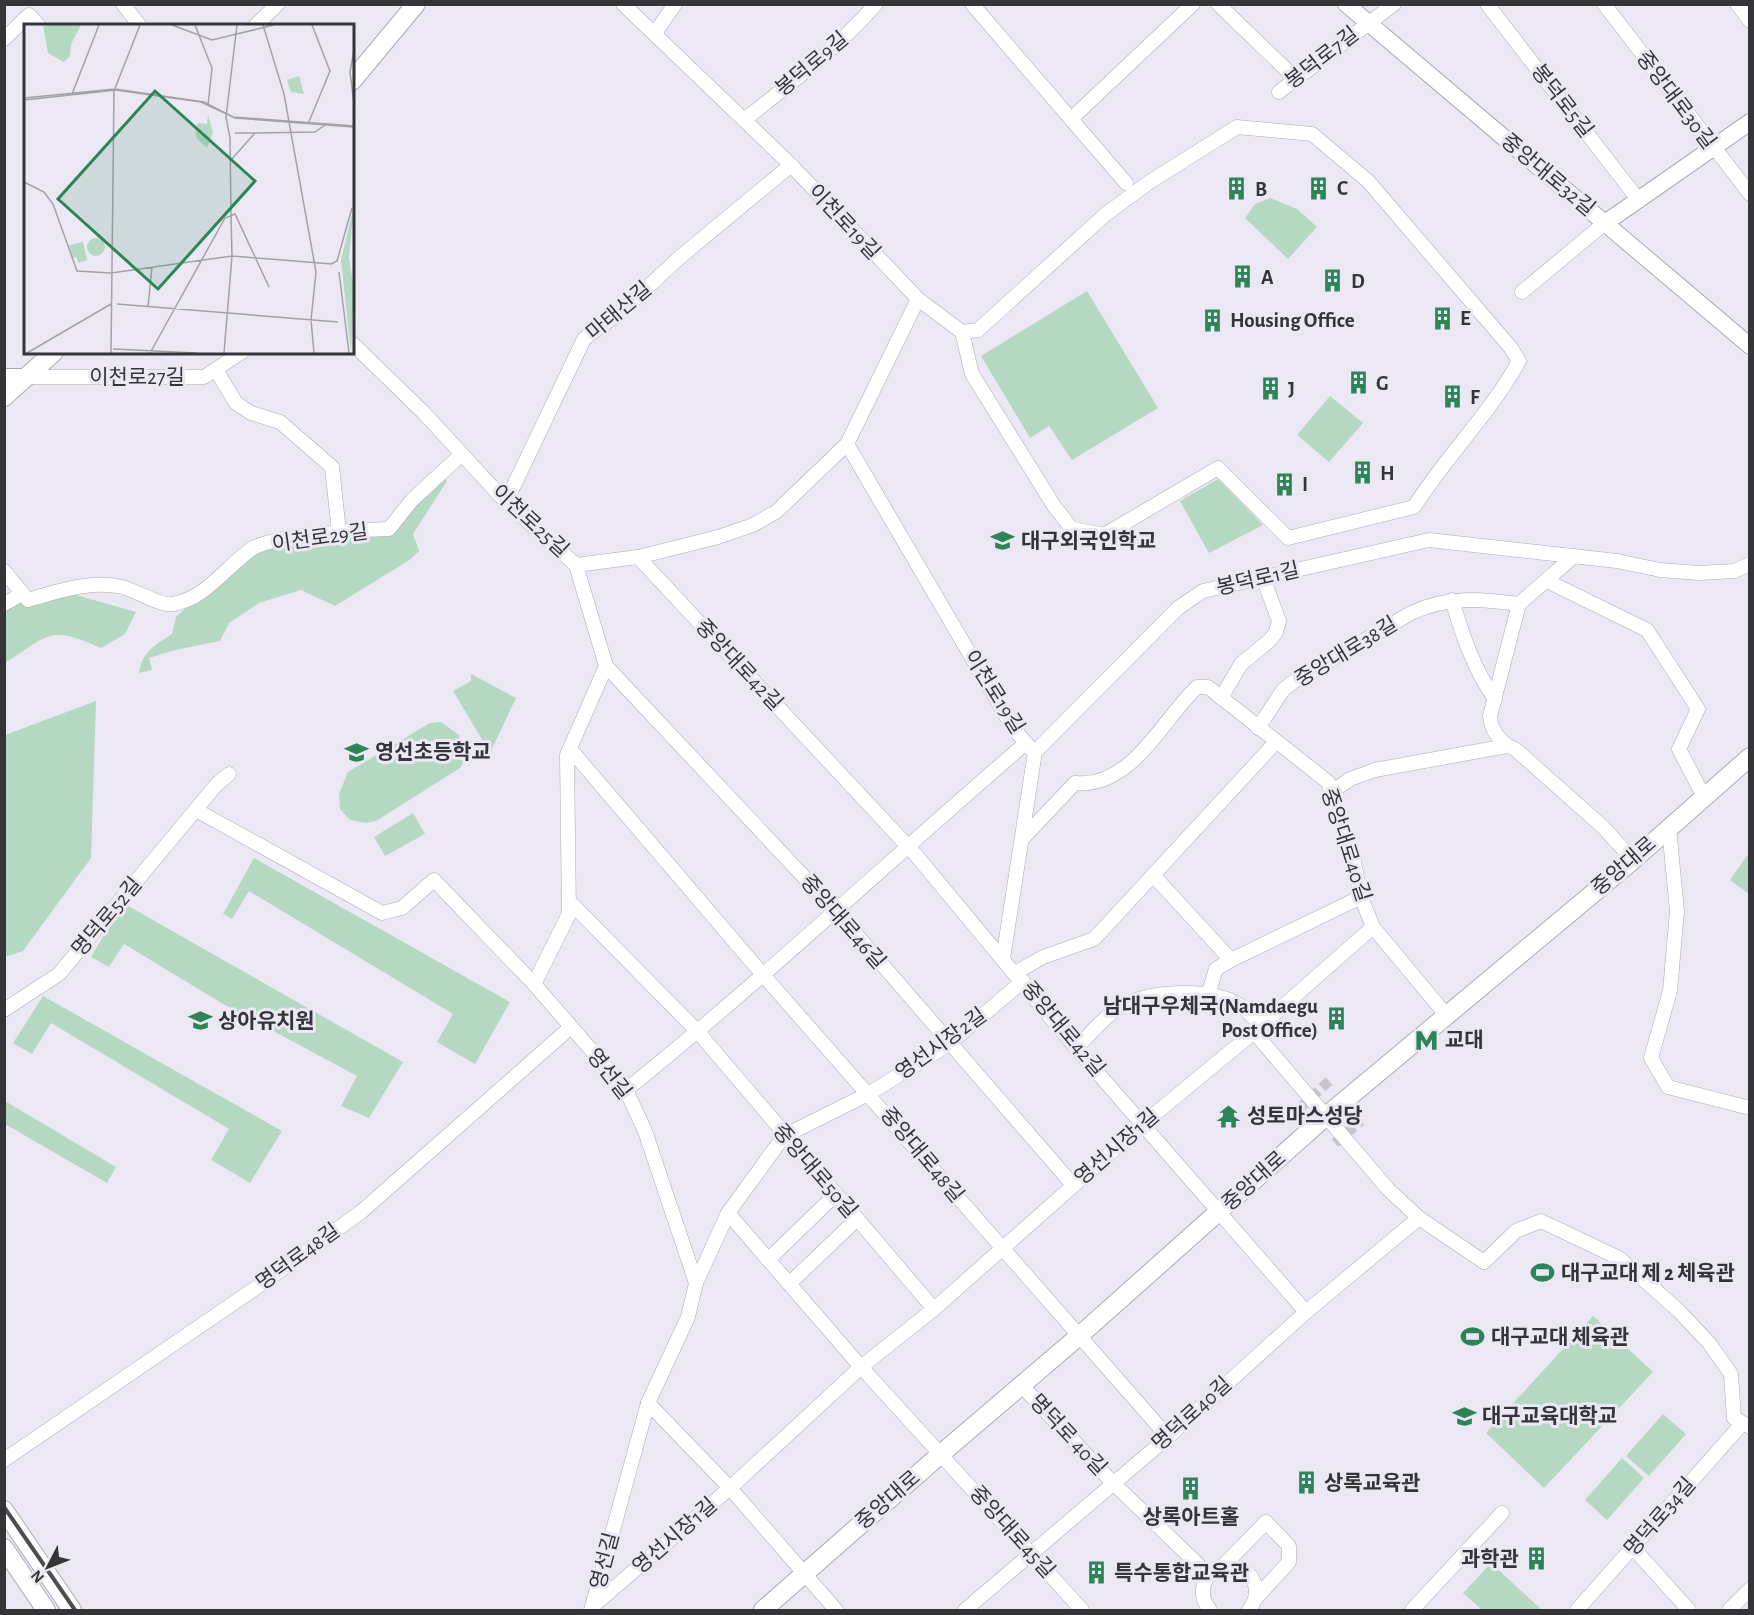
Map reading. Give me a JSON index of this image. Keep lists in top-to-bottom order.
{
  "streets": {
    "main road": ["중앙대로"],
    "street": [
      "봉덕로7길",
      "봉덕로9길",
      "중앙대로30길",
      "봉덕로5길",
      "중앙대로32길",
      "이천로19길",
      "마태산길",
      "이천로27길",
      "이천로25길",
      "이천로29길",
      "봉덕로1길",
      "중앙대로38길",
      "중앙대로42길",
      "중앙대로40길",
      "명덕로52길",
      "중앙대로46길",
      "영선시장2길",
      "영선길",
      "영선시장1길",
      "중앙대로48길",
      "중앙대로50길",
      "명덕로48길",
      "명덕로40길",
      "명덕로 40길",
      "명덕로34길",
      "중앙대로45길"
    ]
  },
  "crossings": [
    ["봉덕로7길", "중앙대로32길"],
    ["봉덕로9길", "이천로19길"],
    ["이천로19길", "마태산길"],
    ["이천로19길", "봉덕로1길"],
    ["마태산길", "이천로25길"],
    ["이천로25길", "이천로29길"],
    ["이천로25길", "중앙대로46길"],
    ["중앙대로38길", "중앙대로40길"],
    ["중앙대로42길", "중앙대로"],
    ["중앙대로42길", "영선시장2길"],
    ["중앙대로42길", "영선시장1길"],
    ["중앙대로42길", "명덕로40길"],
    ["중앙대로40길", "중앙대로"],
    ["중앙대로40길", "영선시장2길"],
    ["중앙대로40길", "영선시장1길"],
    ["중앙대로", "영선시장1길"],
    ["중앙대로", "중앙대로48길"],
    ["중앙대로", "명덕로 40길"],
    ["중앙대로", "중앙대로45길"],
    ["명덕로52길", "영선길"],
    ["중앙대로46길", "영선시장2길"],
    ["중앙대로46길", "영선시장1길"],
    ["영선시장2길", "영선길"],
    ["영선시장2길", "중앙대로48길"],
    ["영선시장2길", "중앙대로50길"],
    ["영선길", "영선시장1길"],
    ["영선길", "명덕로48길"],
    ["영선시장1길", "중앙대로48길"],
    ["영선시장1길", "중앙대로50길"],
    ["영선시장1길", "중앙대로45길"],
    ["중앙대로48길", "명덕로40길"],
    ["명덕로40길", "명덕로 40길"],
    ["명덕로40길", "중앙대로45길"]
  ],
  "places": {
    "building": [
      "C",
      "B",
      "A",
      "D",
      "E",
      "Housing Office",
      "G",
      "J",
      "F",
      "H",
      "I",
      "남대구우체국(Namdaegu Post Office)",
      "상록교육관",
      "상록아트홀",
      "과학관",
      "특수통합교육관"
    ],
    "school or university": [
      "대구외국인학교",
      "영선초등학교",
      "상아유치원",
      "대구교육대학교"
    ],
    "metro station": ["교대"],
    "temple": ["성토마스성당"],
    "sports": ["대구교대 제 2 체육관", "대구교대 체육관"]
  },
  "north": "bottom left"
}
